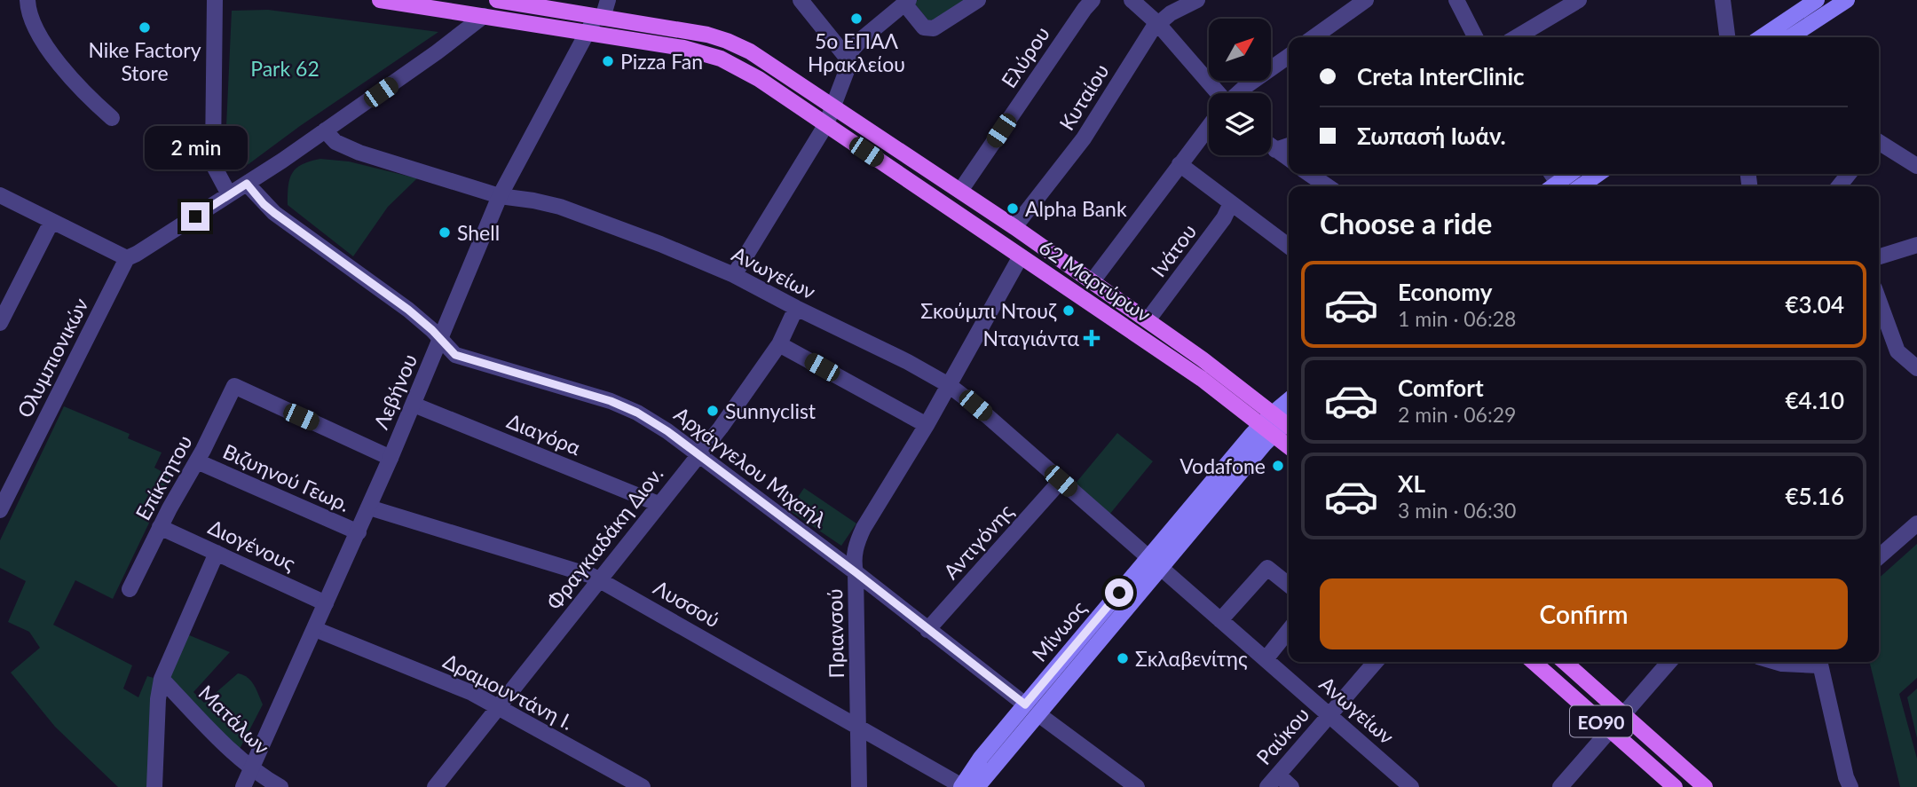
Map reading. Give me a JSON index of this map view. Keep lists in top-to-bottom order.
{
  "streets": {
    "main road": ["62 Μαρτύρων", "Μίνωος", "ΕΟ90"],
    "street": [
      "Ελύρου",
      "Κυταίου",
      "Ινάτου",
      "Ανωγείων",
      "Ολυμπιονικών",
      "Λεβήνου",
      "Διαγόρα",
      "Αρχάγγελου Μιχαήλ",
      "Επίκτητου",
      "Βιζυηνού Γεωρ.",
      "Φραγκιαδάκη Διον.",
      "Αντιγόνης",
      "Διογένους",
      "Λυσσού",
      "Πριανσού",
      "Δραμουντάνη Ι.",
      "Ματάλων",
      "Ραύκου"
    ]
  },
  "crossings": [
    ["Ελύρου", "62 Μαρτύρων"],
    ["Κυταίου", "62 Μαρτύρων"],
    ["Ινάτου", "62 Μαρτύρων"],
    ["Ανωγείων", "Λεβήνου"],
    ["Ανωγείων", "Φραγκιαδάκη Διον."],
    ["Ανωγείων", "Αντιγόνης"],
    ["Ανωγείων", "Μίνωος"],
    ["Ανωγείων", "Πριανσού"],
    ["Ανωγείων", "Ραύκου"],
    ["62 Μαρτύρων", "Λεβήνου"],
    ["62 Μαρτύρων", "Μίνωος"],
    ["62 Μαρτύρων", "Πριανσού"],
    ["Λεβήνου", "Διαγόρα"],
    ["Λεβήνου", "Αρχάγγελου Μιχαήλ"],
    ["Λεβήνου", "Επίκτητου"],
    ["Λεβήνου", "Βιζυηνού Γεωρ."],
    ["Λεβήνου", "Διογένους"],
    ["Λεβήνου", "Λυσσού"],
    ["Λεβήνου", "Δραμουντάνη Ι."],
    ["Λεβήνου", "Ματάλων"],
    ["Διαγόρα", "Φραγκιαδάκη Διον."],
    ["Αρχάγγελου Μιχαήλ", "Φραγκιαδάκη Διον."],
    ["Αρχάγγελου Μιχαήλ", "Αντιγόνης"],
    ["Αρχάγγελου Μιχαήλ", "Μίνωος"],
    ["Αρχάγγελου Μιχαήλ", "Πριανσού"],
    ["Επίκτητου", "Βιζυηνού Γεωρ."],
    ["Επίκτητου", "Διογένους"],
    ["Φραγκιαδάκη Διον.", "Λυσσού"],
    ["Φραγκιαδάκη Διον.", "Δραμουντάνη Ι."],
    ["Λυσσού", "Μίνωος"],
    ["Λυσσού", "Πριανσού"]
  ],
  "parks": ["Park 62"],
  "places": {
    "other": [
      "5ο ΕΠΑΛ Ηρακλείου",
      "Nike Factory Store",
      "Pizza Fan",
      "Alpha Bank",
      "Shell",
      "Σκούμπι Ντουζ",
      "Sunnyclist",
      "Vodafone",
      "Σκλαβενίτης"
    ],
    "health": ["Νταγιάντα"]
  },
  "north": "top right",
  "page": {
    "banner": ["Creta InterClinic", "Σωπασή Ιωάν."],
    "bubble": "2 min",
    "heading": "Choose a ride",
    "list": [
      {
        "name": "Economy",
        "note": "1 min · 06:28",
        "value": "€3.04"
      },
      {
        "name": "Comfort",
        "note": "2 min · 06:29",
        "value": "€4.10"
      },
      {
        "name": "XL",
        "note": "3 min · 06:30",
        "value": "€5.16"
      }
    ],
    "buttons": "Confirm"
  }
}
